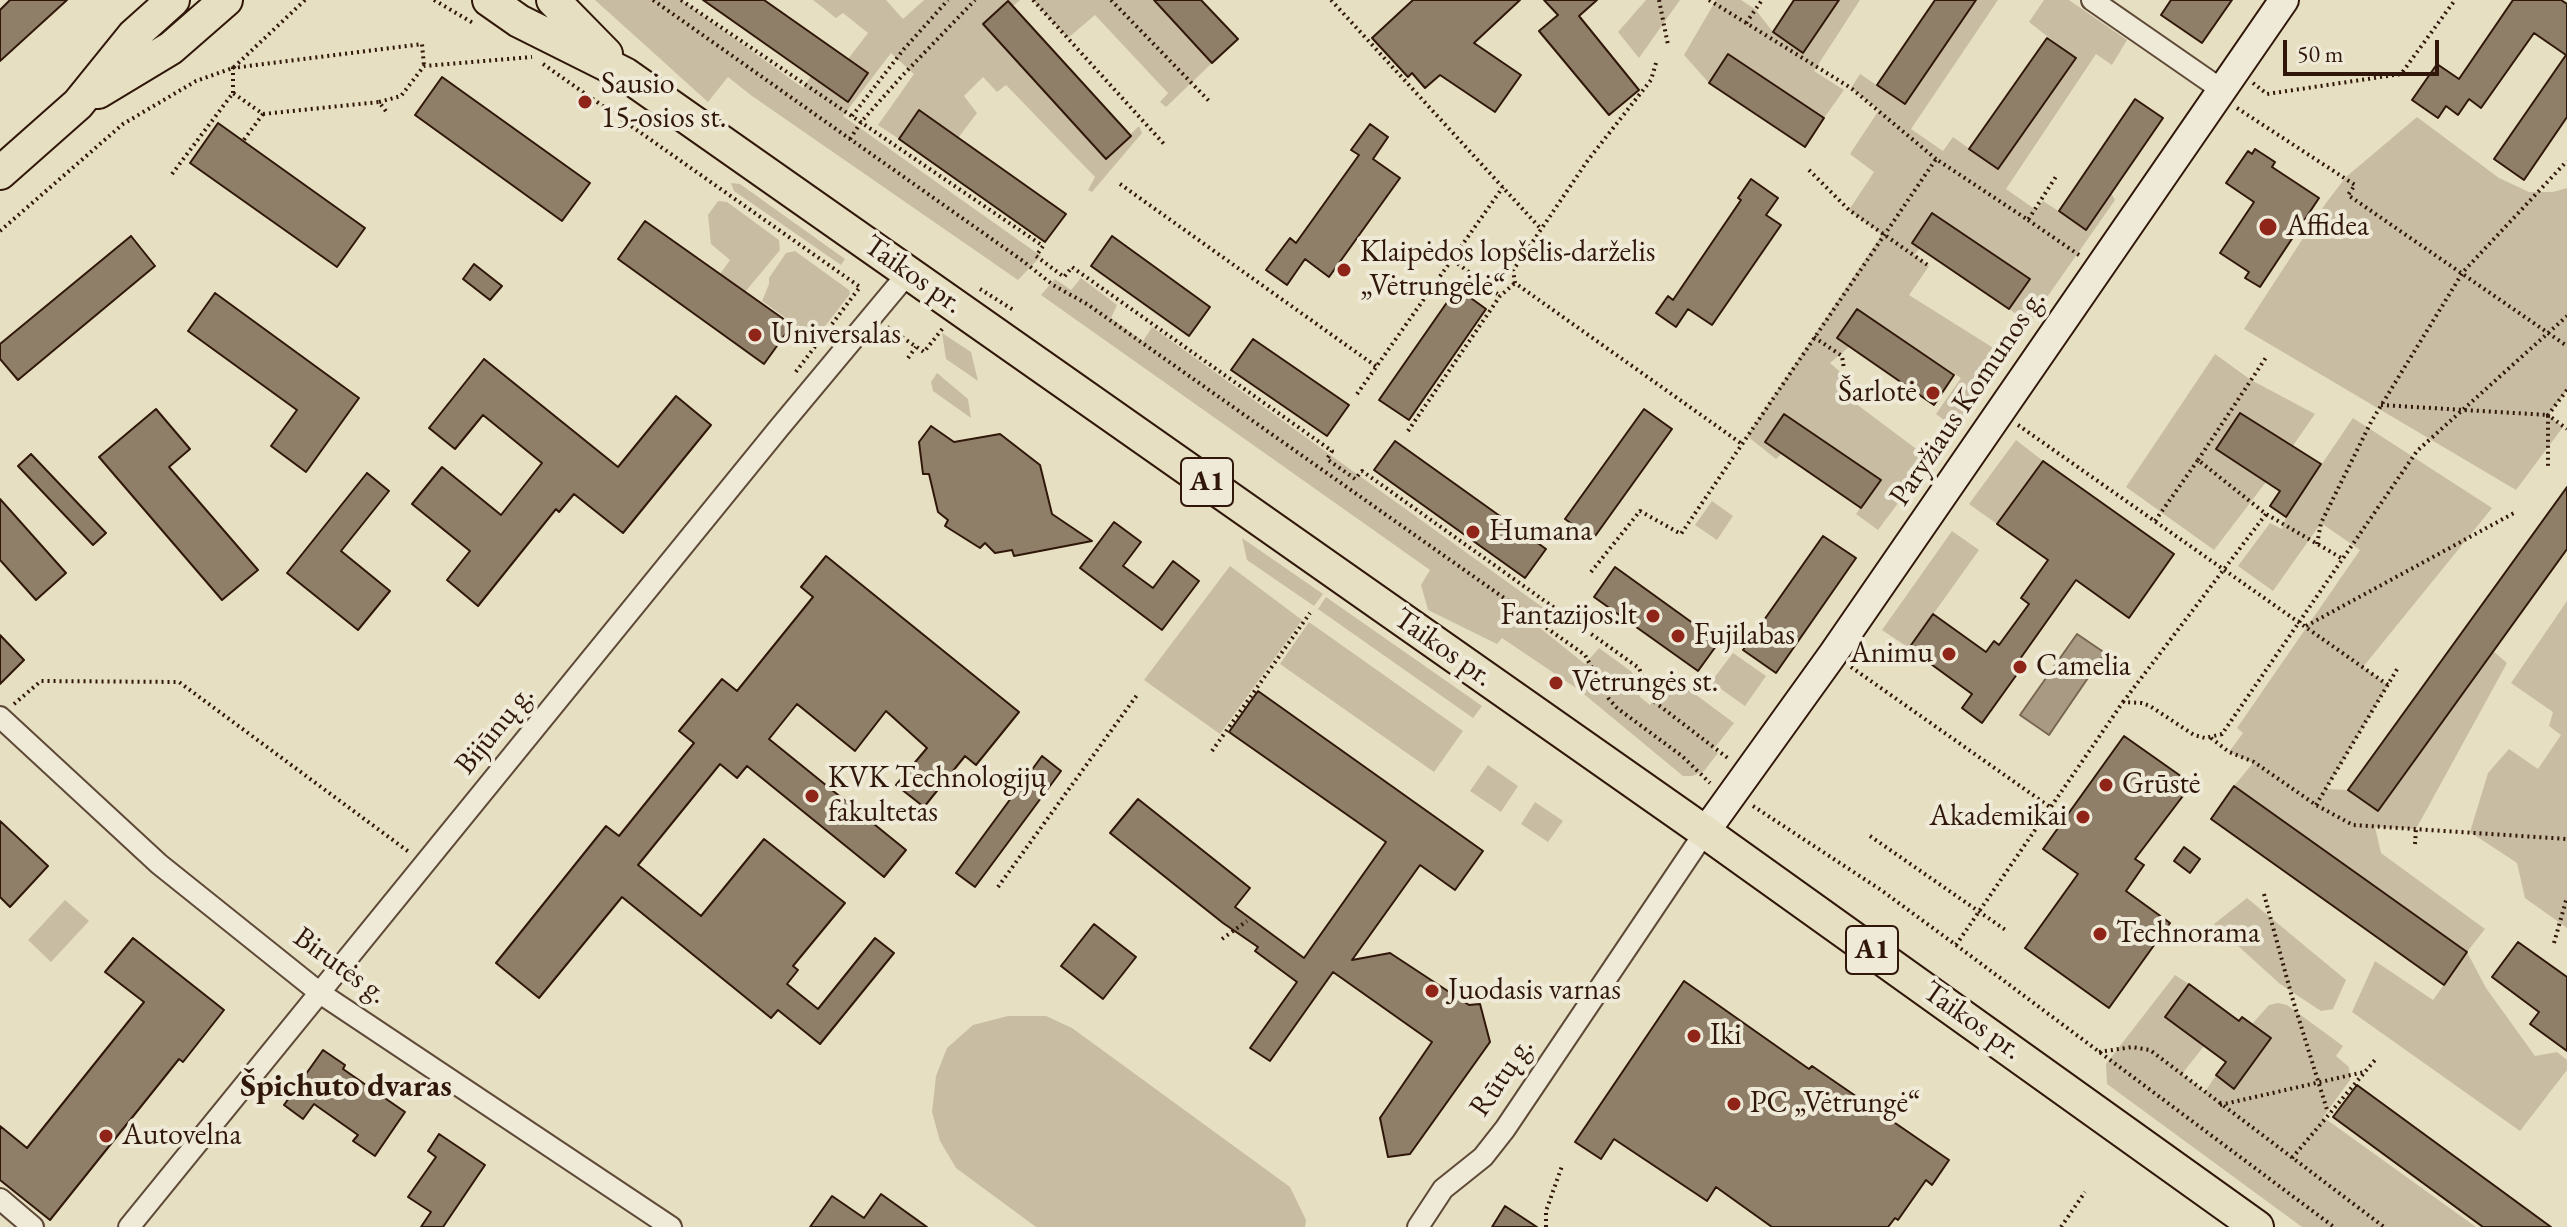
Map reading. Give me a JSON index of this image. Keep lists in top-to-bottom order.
{
  "streets": {
    "main road": ["Taikos pr.", "A1"],
    "street": [
      "Paryžiaus Komunos g.",
      "Bijūnų g.",
      "Birutės g.",
      "Rūtų g."
    ]
  },
  "crossings": [
    ["Taikos pr.", "Paryžiaus Komunos g."],
    ["Taikos pr.", "Bijūnų g."],
    ["Taikos pr.", "Rūtų g."],
    ["Paryžiaus Komunos g.", "Rūtų g."],
    ["Bijūnų g.", "Birutės g."]
  ],
  "districts": ["Špichuto dvaras"],
  "places": [
    "Sausio 15-osios st.",
    "Affidea",
    "Klaipėdos lopšelis-darželis „Vėtrungėlė“",
    "Universalas",
    "Šarlotė",
    "Humana",
    "Fantazijos.lt",
    "Fujilabas",
    "Animu",
    "Camelia",
    "Vėtrungės st.",
    "Grūstė",
    "KVK Technologijų fakultetas",
    "Akademikai",
    "Technorama",
    "Juodasis varnas",
    "Iki",
    "PC „Vėtrungė“",
    "Autovelna"
  ],
  "scale_bar": "50 m"
}
